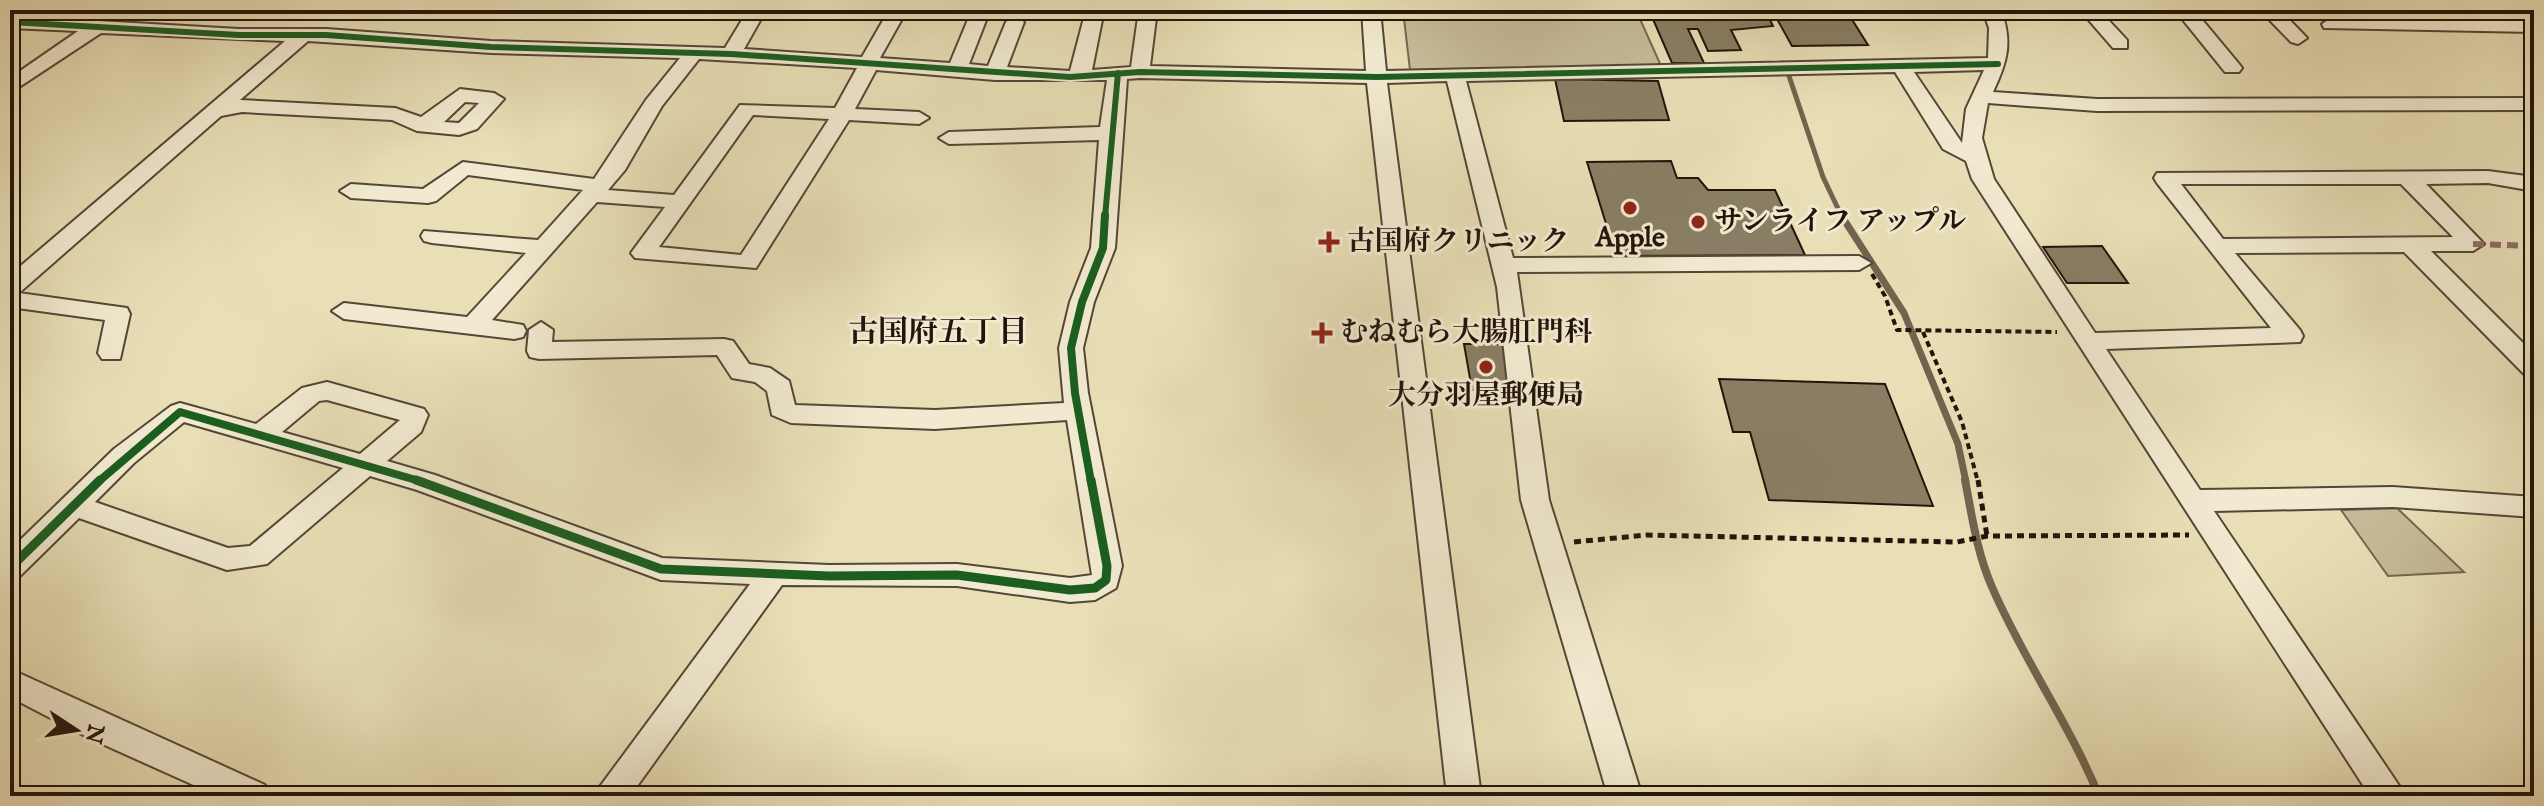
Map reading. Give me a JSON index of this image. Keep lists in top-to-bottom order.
{
  "districts": ["古国府五丁目"],
  "places": {
    "other": ["Apple", "サンライフ アップル", "大分羽屋郵便局"],
    "health": ["古国府クリニック", "むねむら大腸肛門科"]
  },
  "north": "right"
}
